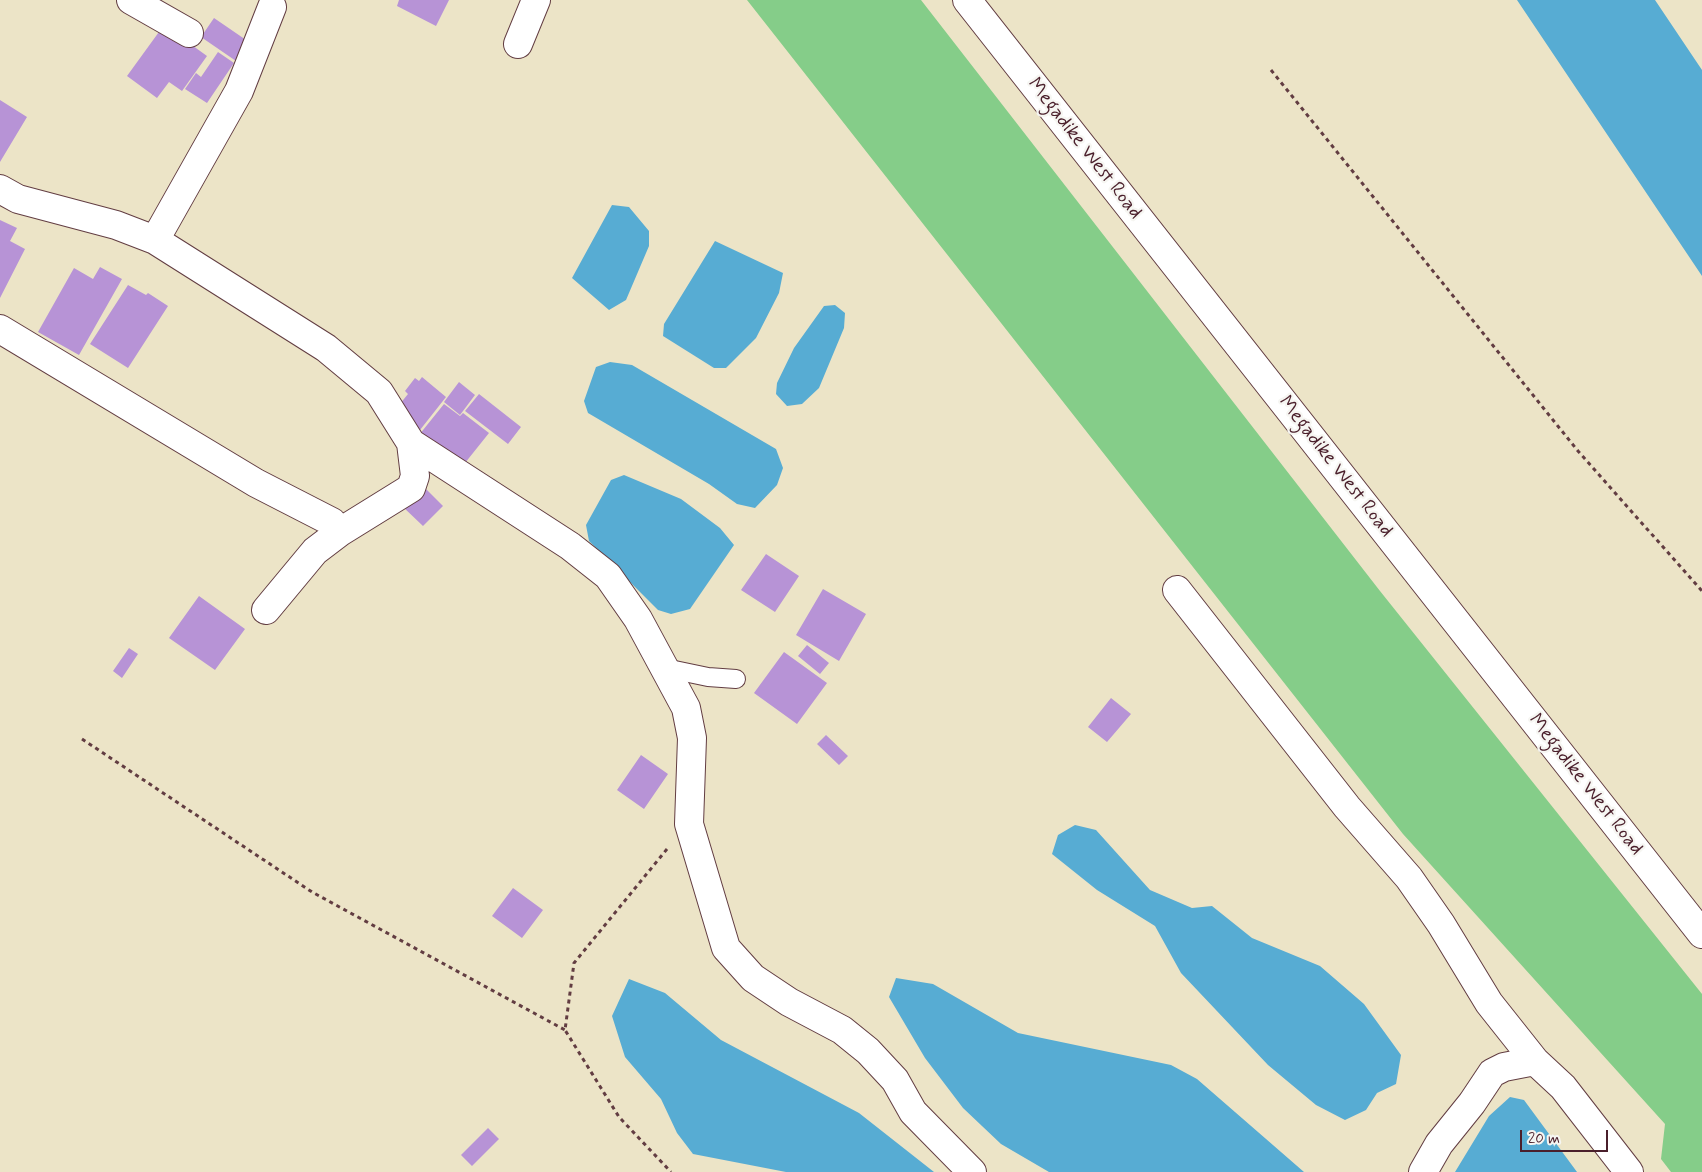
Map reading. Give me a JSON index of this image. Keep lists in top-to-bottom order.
{
  "streets": {
    "street": ["Megadike West Road"]
  },
  "scale_bar": "20 m"
}
